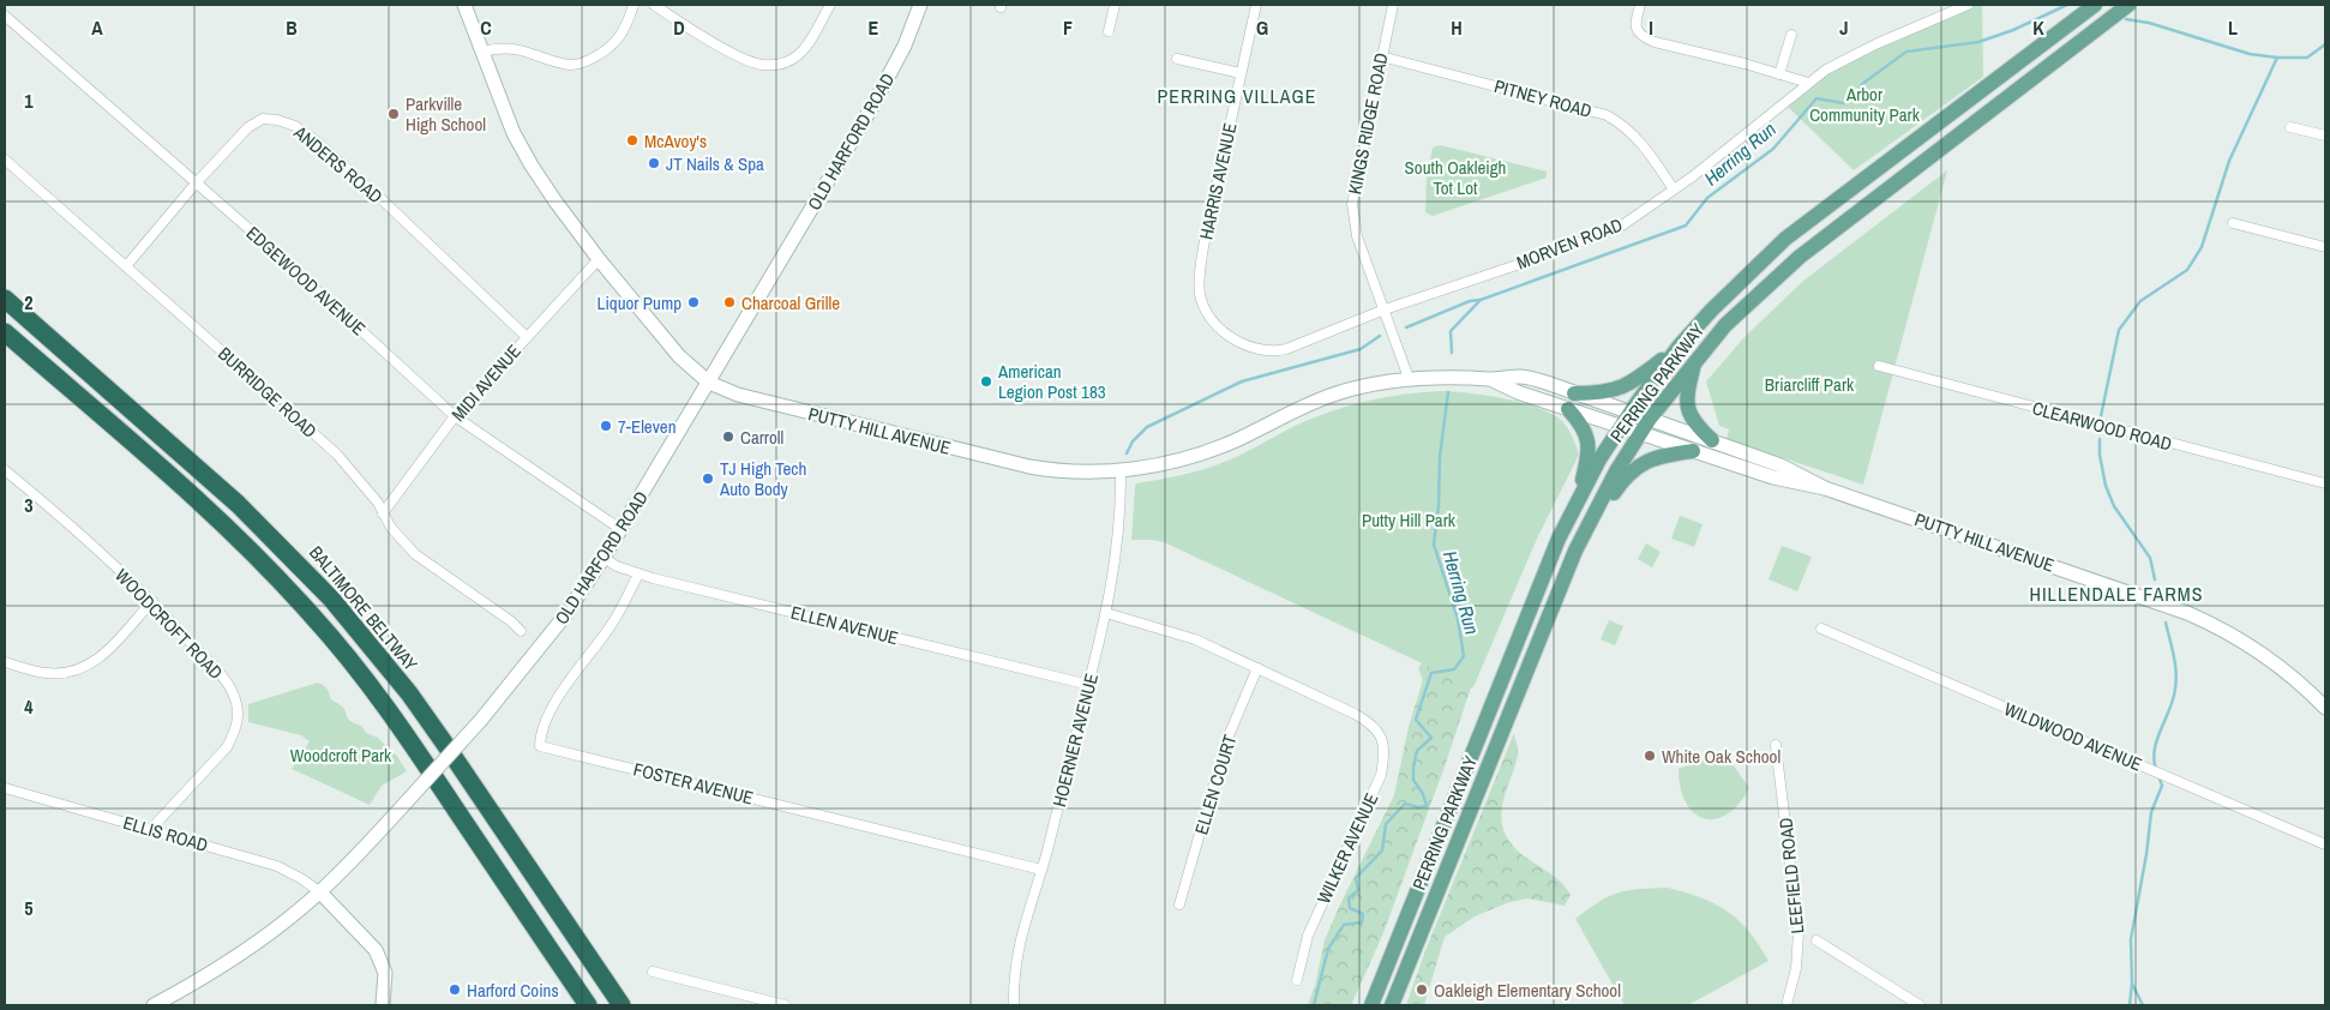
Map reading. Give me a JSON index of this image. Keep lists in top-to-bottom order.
{
  "streets": {
    "highway": ["BALTIMORE BELTWAY"],
    "main road": ["PERRING PARKWAY"],
    "street": [
      "PITNEY ROAD",
      "KINGS RIDGE ROAD",
      "OLD HARFORD ROAD",
      "ANDERS ROAD",
      "HARRIS AVENUE",
      "MORVEN ROAD",
      "EDGEWOOD AVENUE",
      "MIDI AVENUE",
      "BURRIDGE ROAD",
      "CLEARWOOD ROAD",
      "PUTTY HILL AVENUE",
      "WOODCROFT ROAD",
      "ELLEN AVENUE",
      "WILDWOOD AVENUE",
      "HOERNER AVENUE",
      "FOSTER AVENUE",
      "ELLEN COURT",
      "ELLIS ROAD",
      "WILKER AVENUE",
      "LEEFIELD ROAD"
    ]
  },
  "crossings": [
    ["PITNEY ROAD", "KINGS RIDGE ROAD"],
    ["PITNEY ROAD", "MORVEN ROAD"],
    ["KINGS RIDGE ROAD", "MORVEN ROAD"],
    ["KINGS RIDGE ROAD", "PUTTY HILL AVENUE"],
    ["OLD HARFORD ROAD", "EDGEWOOD AVENUE"],
    ["OLD HARFORD ROAD", "PUTTY HILL AVENUE"],
    ["OLD HARFORD ROAD", "ELLEN AVENUE"],
    ["OLD HARFORD ROAD", "ELLIS ROAD"],
    ["ANDERS ROAD", "EDGEWOOD AVENUE"],
    ["ANDERS ROAD", "MIDI AVENUE"],
    ["ANDERS ROAD", "BURRIDGE ROAD"],
    ["HARRIS AVENUE", "MORVEN ROAD"],
    ["EDGEWOOD AVENUE", "MIDI AVENUE"],
    ["MIDI AVENUE", "BURRIDGE ROAD"],
    ["MIDI AVENUE", "PUTTY HILL AVENUE"],
    ["PERRING PARKWAY", "PUTTY HILL AVENUE"],
    ["PUTTY HILL AVENUE", "HOERNER AVENUE"],
    ["WOODCROFT ROAD", "ELLIS ROAD"],
    ["ELLEN AVENUE", "HOERNER AVENUE"],
    ["ELLEN AVENUE", "FOSTER AVENUE"],
    ["HOERNER AVENUE", "FOSTER AVENUE"],
    ["ELLEN COURT", "WILKER AVENUE"]
  ],
  "districts": ["PERRING VILLAGE", "HILLENDALE FARMS"],
  "water": ["Herring Run"],
  "parks": [
    "Arbor Community Park",
    "South Oakleigh Tot Lot",
    "Briarcliff Park",
    "Putty Hill Park",
    "Woodcroft Park"
  ],
  "places": [
    "Parkville High School",
    "McAvoy's",
    "JT Nails & Spa",
    "Liquor Pump",
    "Charcoal Grille",
    "American Legion Post 183",
    "7-Eleven",
    "Carroll",
    "TJ High Tech Auto Body",
    "White Oak School",
    "Harford Coins",
    "Oakleigh Elementary School"
  ],
  "grid": {
    "columns": [
      "A",
      "B",
      "C",
      "D",
      "E",
      "F",
      "G",
      "H",
      "I",
      "J",
      "K",
      "L"
    ],
    "rows": [
      "1",
      "2",
      "3",
      "4",
      "5"
    ]
  }
}
